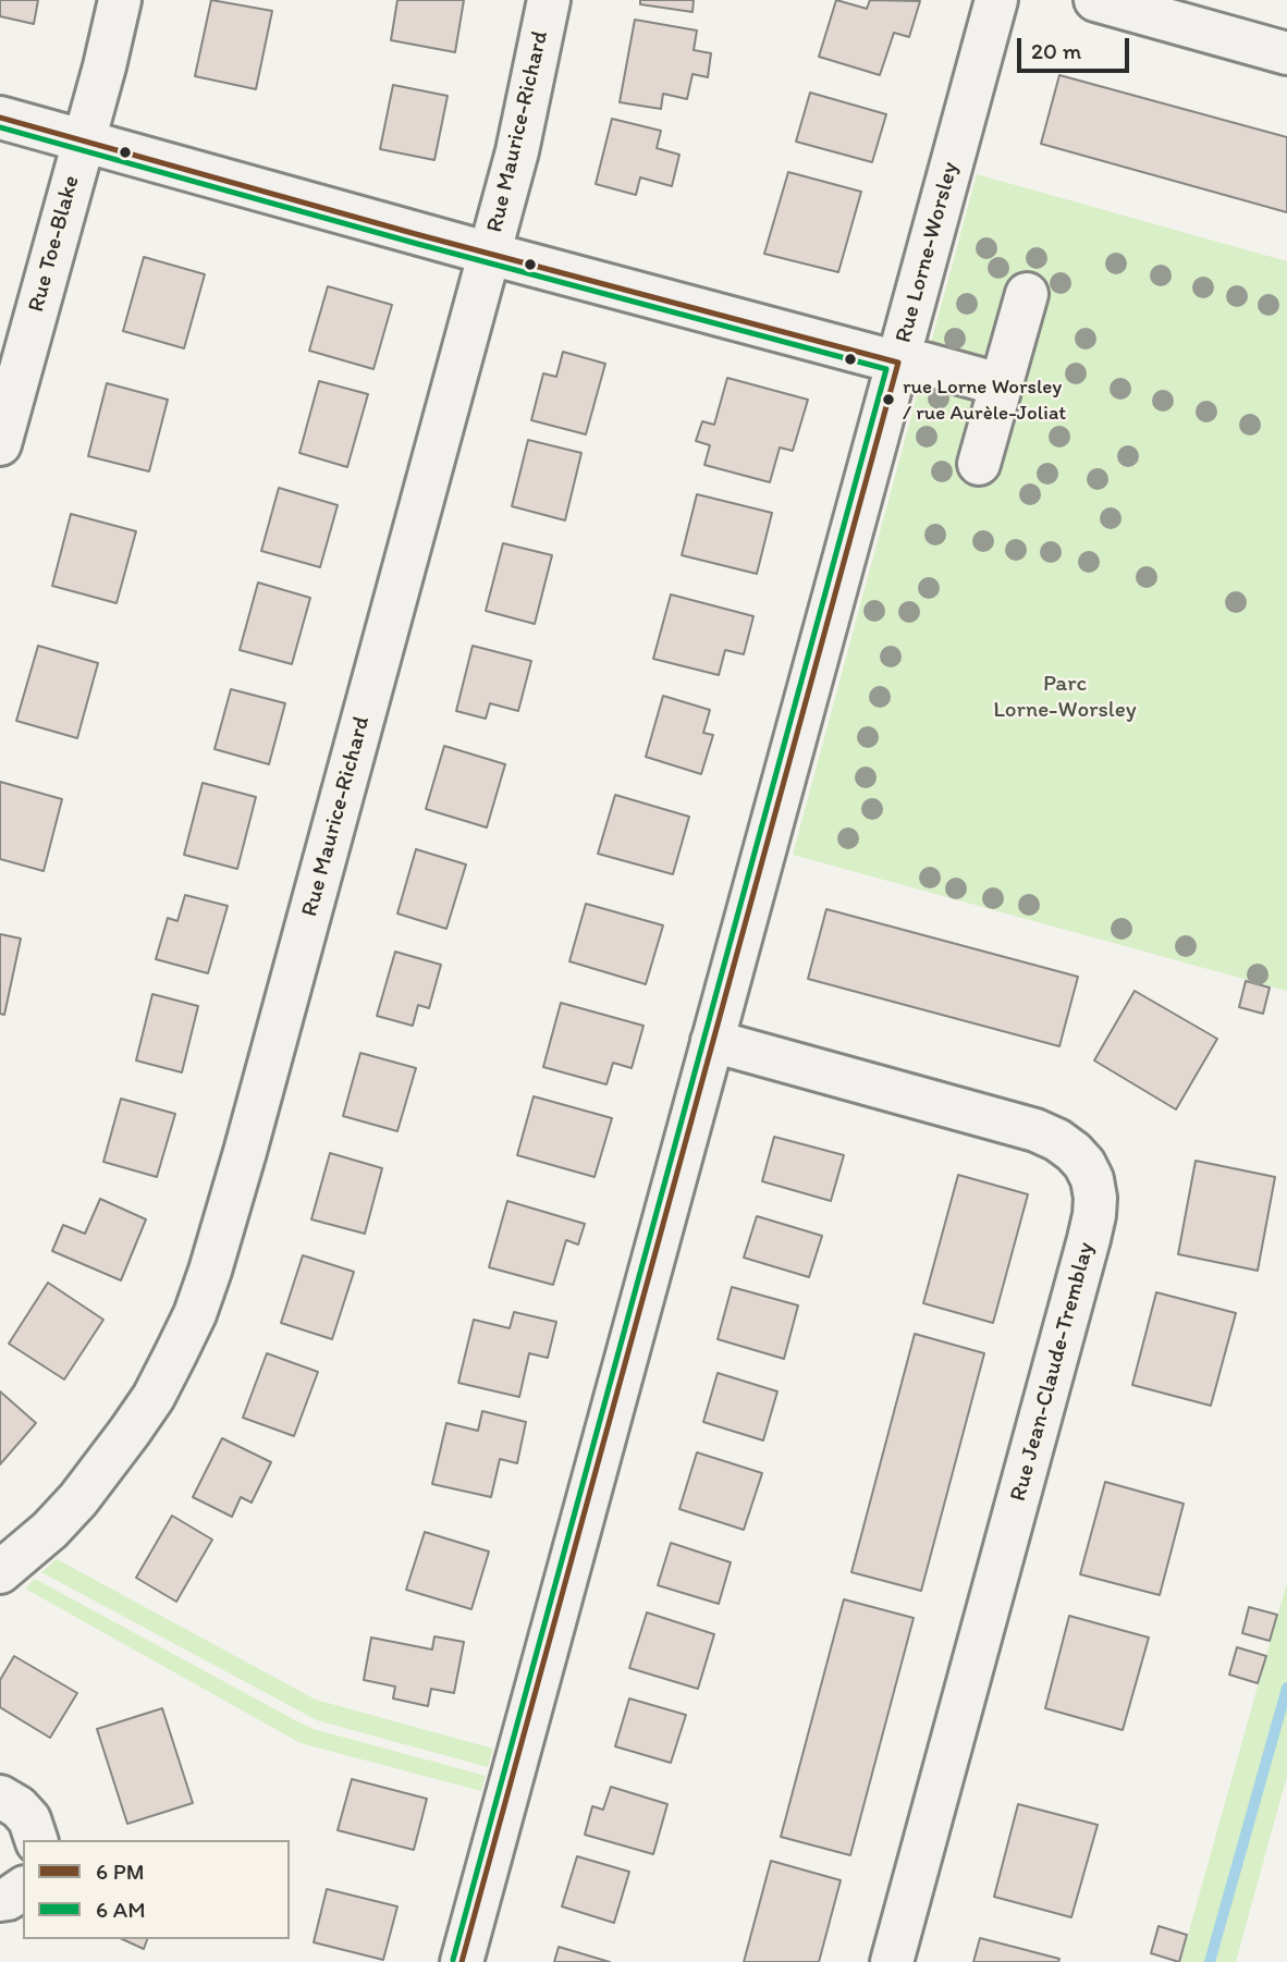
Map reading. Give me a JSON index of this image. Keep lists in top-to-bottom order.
{
  "streets": {
    "street": [
      "Rue Maurice-Richard",
      "Rue Toe-Blake",
      "Rue Lorne-Worsley",
      "Rue Jean-Claude-Tremblay"
    ]
  },
  "crossings": [
    ["Rue Lorne-Worsley", "Rue Jean-Claude-Tremblay"]
  ],
  "parks": ["Parc Lorne-Worsley"],
  "places": ["rue Lorne Worsley / rue Aurèle-Joliat"],
  "legend": ["6 PM", "6 AM"],
  "scale_bar": "20 m"
}
